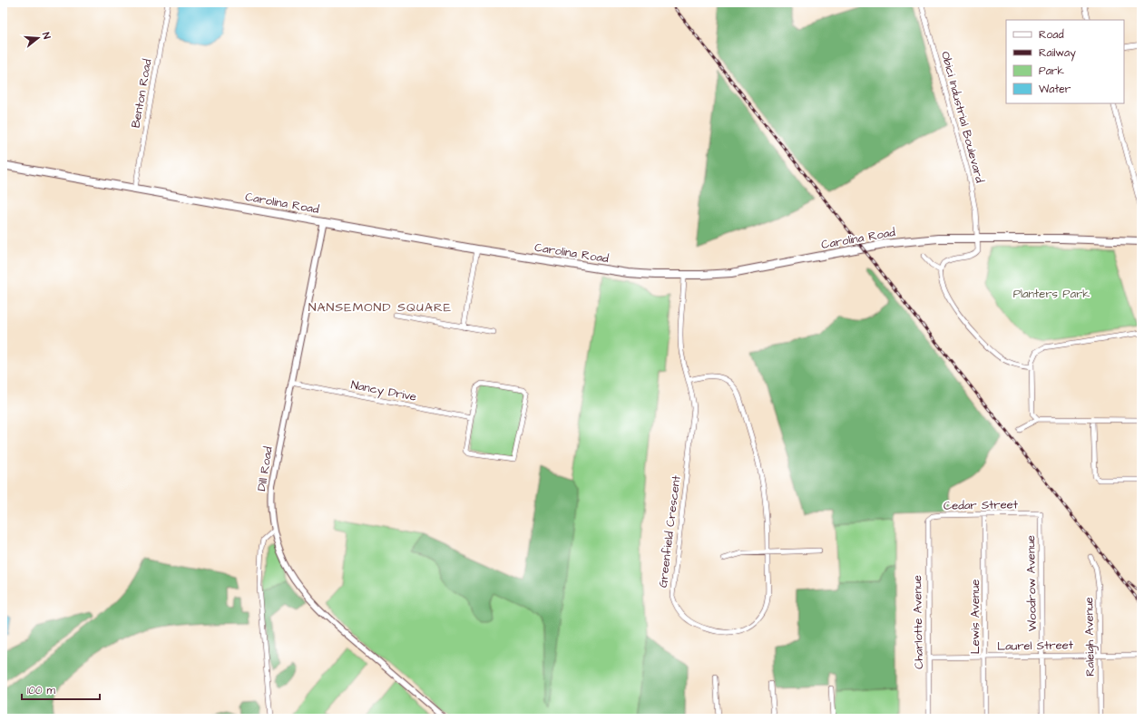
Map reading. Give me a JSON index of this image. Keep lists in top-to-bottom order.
{
  "streets": {
    "main road": ["Carolina Road"],
    "street": [
      "Benton Road",
      "Obici Industrial Boulevard",
      "Nancy Drive",
      "Dill Road",
      "Cedar Street",
      "Greenfield Crescent",
      "Woodrow Avenue",
      "Lewis Avenue",
      "Charlotte Avenue",
      "Raleigh Avenue",
      "Laurel Street"
    ]
  },
  "crossings": [
    ["Benton Road", "Carolina Road"],
    ["Obici Industrial Boulevard", "Carolina Road"],
    ["Carolina Road", "Dill Road"],
    ["Carolina Road", "Greenfield Crescent"],
    ["Nancy Drive", "Dill Road"],
    ["Cedar Street", "Woodrow Avenue"],
    ["Cedar Street", "Lewis Avenue"],
    ["Cedar Street", "Charlotte Avenue"],
    ["Woodrow Avenue", "Laurel Street"],
    ["Lewis Avenue", "Laurel Street"],
    ["Charlotte Avenue", "Laurel Street"],
    ["Raleigh Avenue", "Laurel Street"]
  ],
  "districts": ["NANSEMOND SQUARE"],
  "parks": ["Planters Park"],
  "legend": [
    "Road",
    "Railway",
    "Park",
    "Water"
  ],
  "scale_bar": "100 m",
  "north": "right"
}
